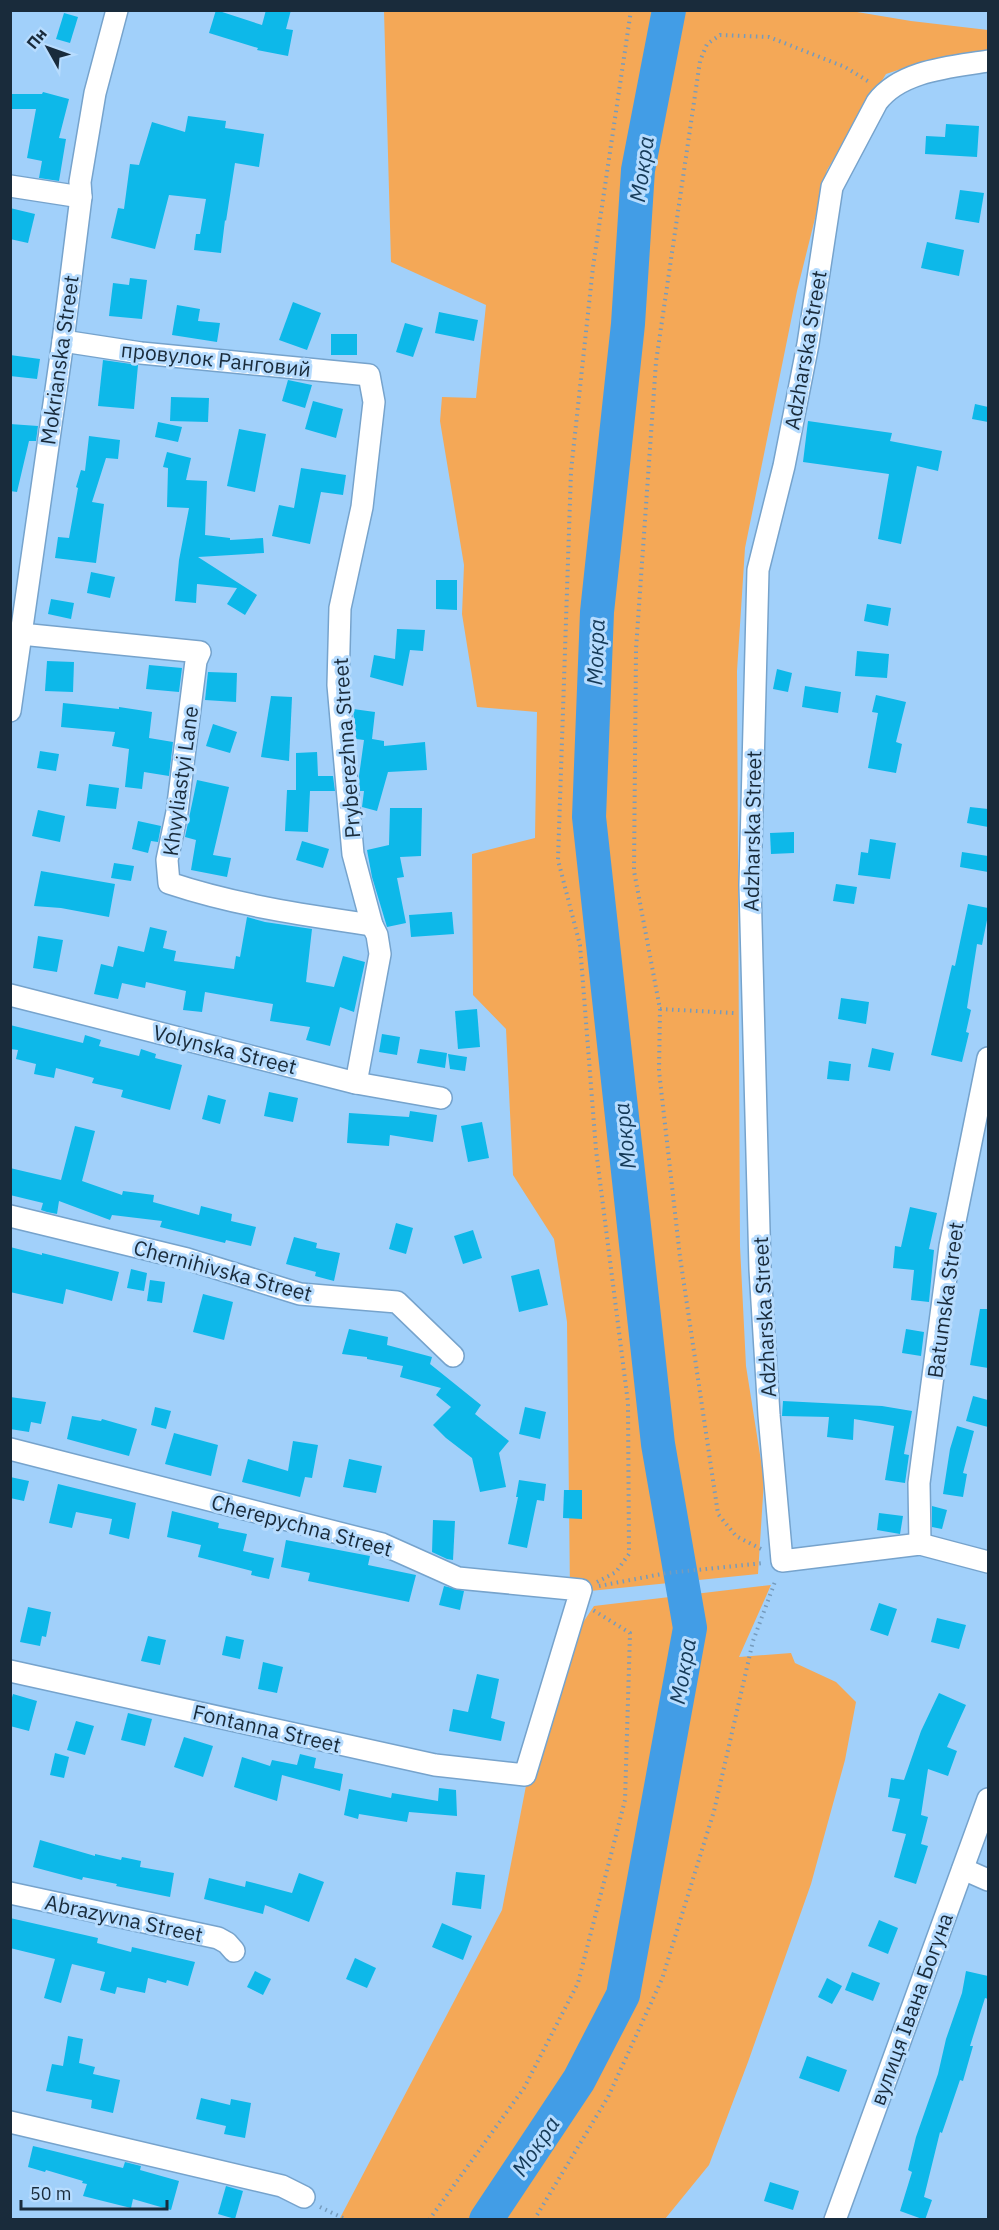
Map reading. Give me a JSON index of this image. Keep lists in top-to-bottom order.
{
  "streets": {
    "street": [
      "Adzharska Street",
      "провулок Ранговий",
      "Mokrianska Street",
      "Pryberezhna Street",
      "Khvyliastyi Lane",
      "Volynska Street",
      "Chernihivska Street",
      "Batumska Street",
      "Cherepychna Street",
      "Fontanna Street",
      "Abrazyvna Street",
      "вулиця Івана Богуна"
    ]
  },
  "crossings": [
    ["провулок Ранговий", "Mokrianska Street"],
    ["провулок Ранговий", "Pryberezhna Street"],
    ["Mokrianska Street", "Khvyliastyi Lane"],
    ["Pryberezhna Street", "Khvyliastyi Lane"],
    ["Pryberezhna Street", "Volynska Street"],
    ["Cherepychna Street", "Fontanna Street"]
  ],
  "water": ["Мокра"],
  "scale_bar": "50 m",
  "north": "top left"
}
